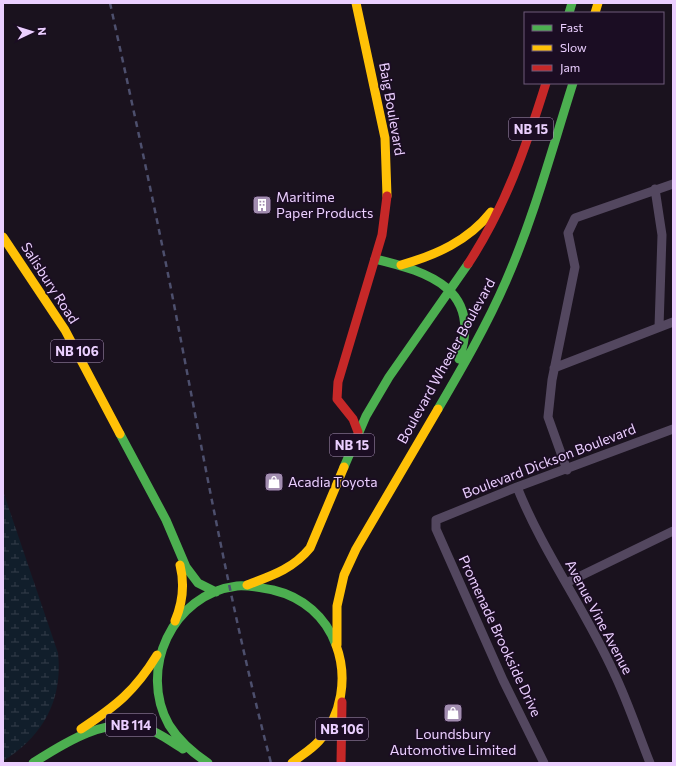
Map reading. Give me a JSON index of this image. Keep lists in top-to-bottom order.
{
  "streets": {
    "main road": [
      "Baig Boulevard",
      "NB 15",
      "Salisbury Road",
      "NB 106",
      "Boulevard Wheeler Boulevard",
      "NB 114"
    ],
    "street": ["Boulevard Dickson Boulevard", "Avenue Vine Avenue", "Promenade Brookside Drive"]
  },
  "crossings": [
    ["Baig Boulevard", "Boulevard Wheeler Boulevard"],
    ["Boulevard Dickson Boulevard", "Avenue Vine Avenue"],
    ["Boulevard Dickson Boulevard", "Promenade Brookside Drive"]
  ],
  "places": {
    "building": ["Maritime Paper Products"],
    "shop": ["Acadia Toyota", "Loundsbury Automotive Limited"]
  },
  "legend": ["Fast", "Slow", "Jam"],
  "north": "right"
}
